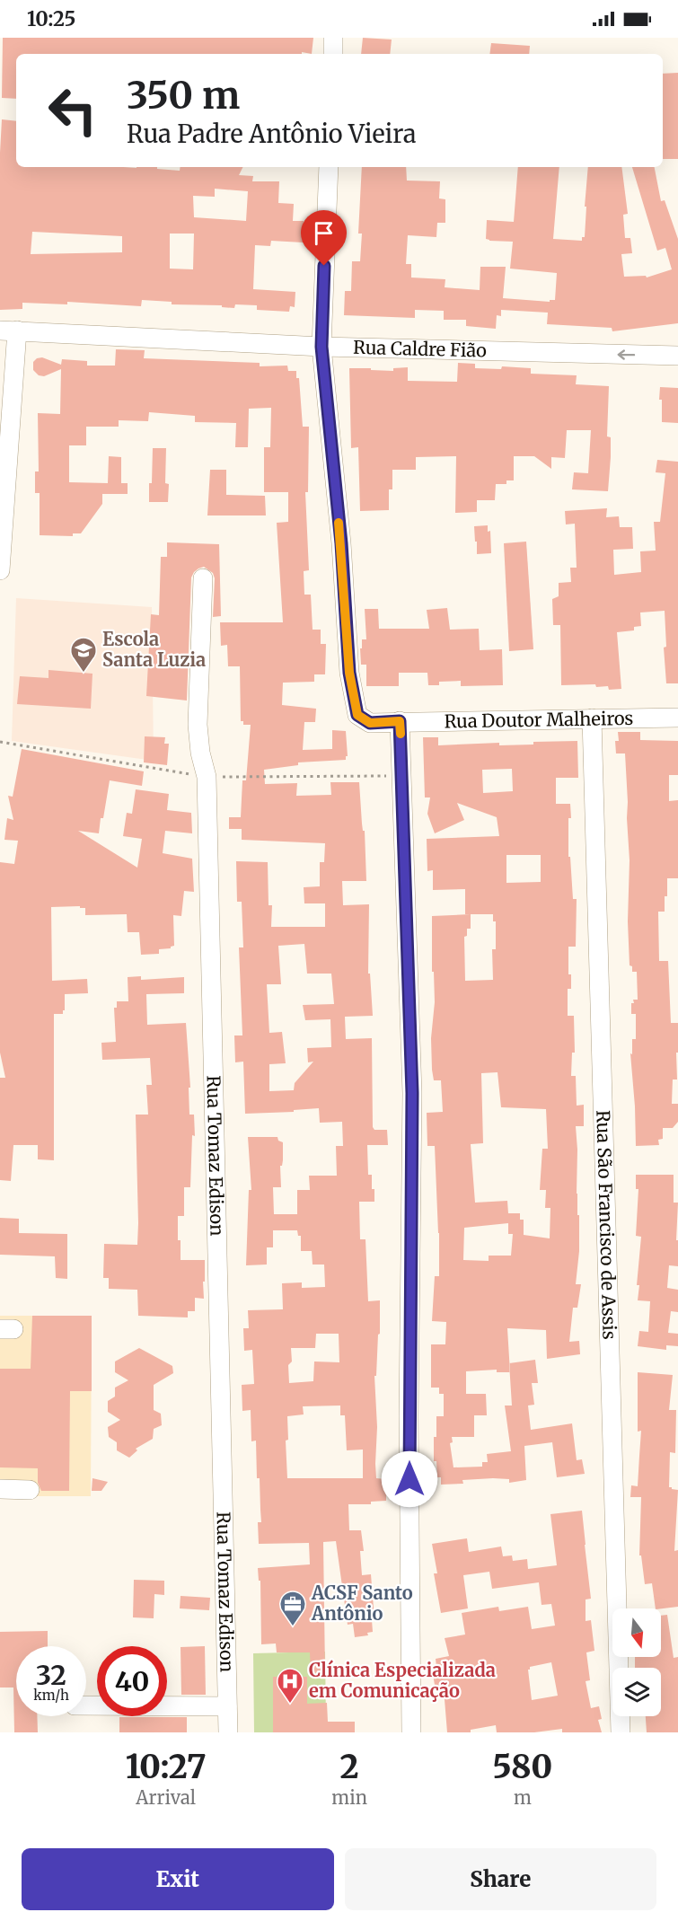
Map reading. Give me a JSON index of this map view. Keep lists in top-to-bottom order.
{
  "streets": {
    "street": [
      "Rua Caldre Fião",
      "Rua Doutor Malheiros",
      "Rua Tomaz Edison",
      "Rua São Francisco de Assis"
    ]
  },
  "crossings": [
    ["Rua Caldre Fião", "Rua Doutor Malheiros"],
    ["Rua Doutor Malheiros", "Rua São Francisco de Assis"]
  ],
  "one_way": ["Rua Caldre Fião"],
  "places": {
    "school or university": ["Escola Santa Luzia"],
    "office": ["ACSF Santo Antônio"],
    "hospital": ["Clínica Especializada em Comunicação"]
  },
  "north": "bottom",
  "page": {
    "status": "10:25",
    "turn": ["350 m", "Rua Padre Antônio Vieira"],
    "speed": "32 km/h",
    "limit": "40",
    "eta": [
      "10:27",
      "Arrival",
      "2",
      "min",
      "580",
      "m"
    ],
    "buttons": ["Exit", "Share"]
  }
}
